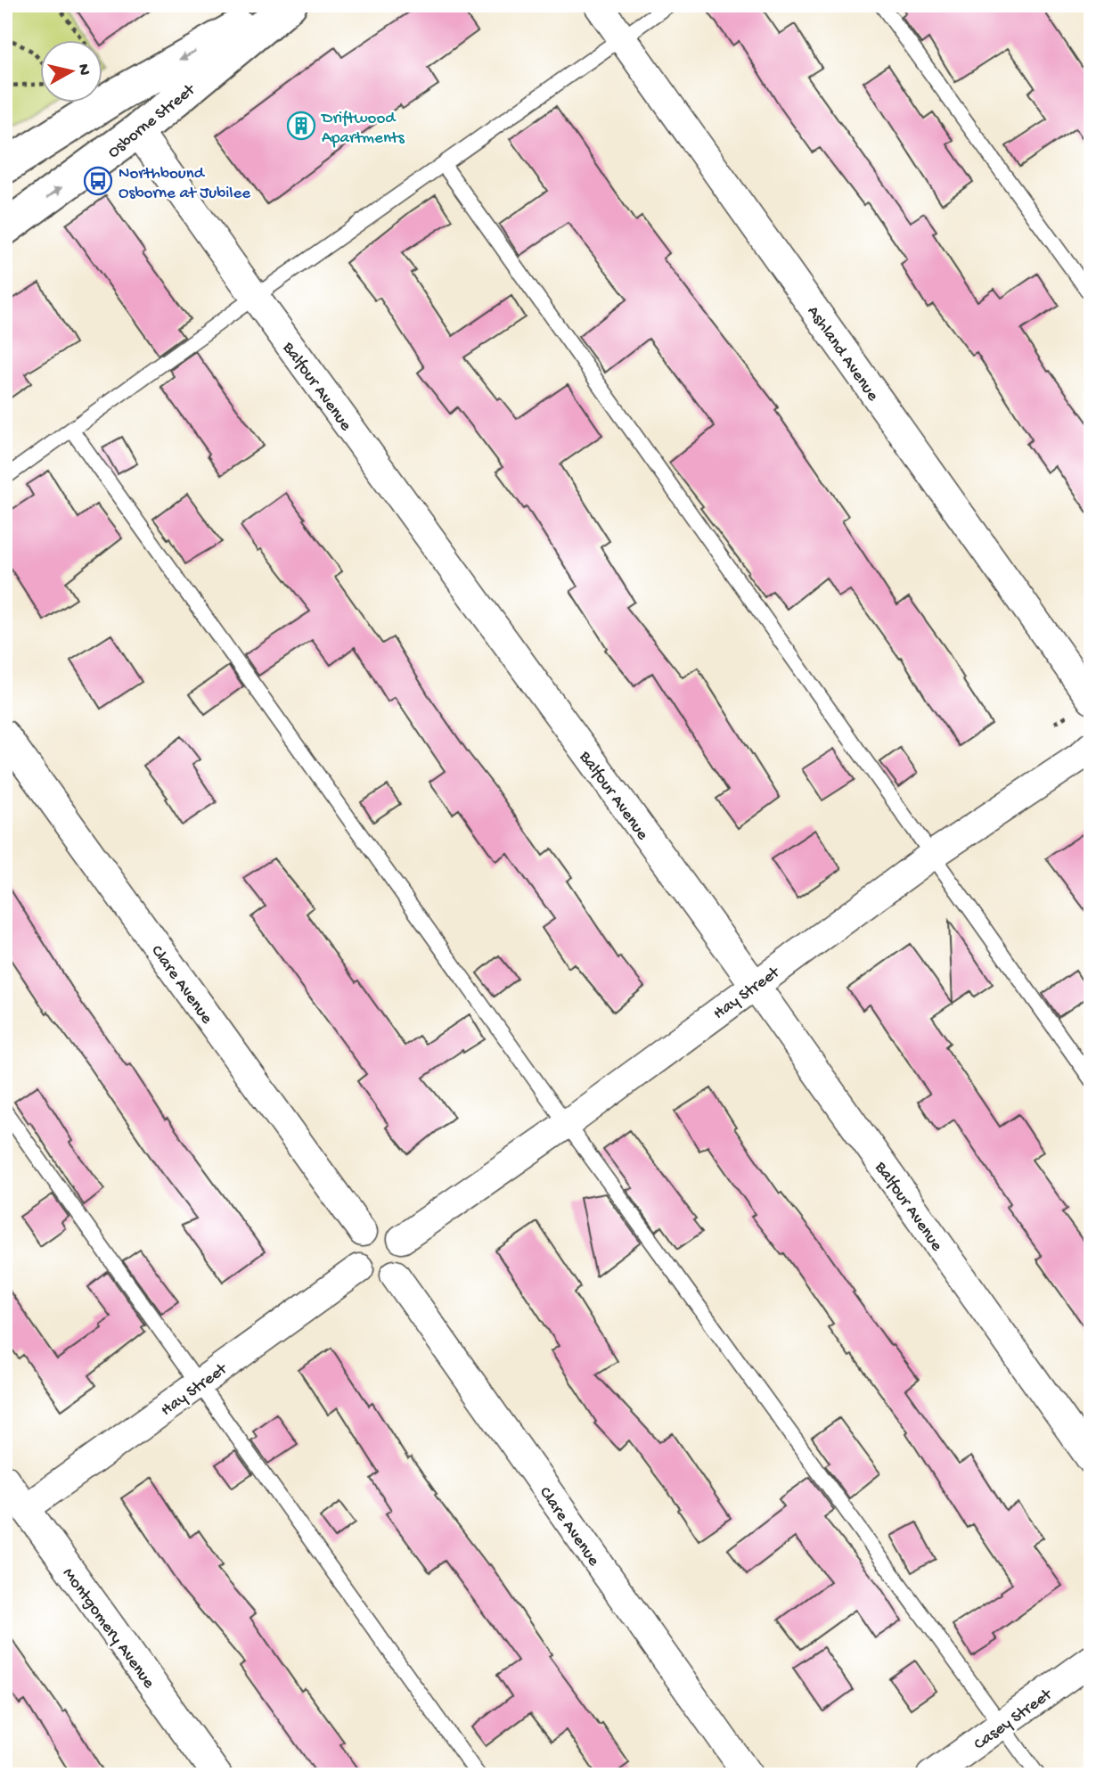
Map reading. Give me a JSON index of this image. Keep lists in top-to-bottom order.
{
  "streets": {
    "main road": ["Osborne Street"],
    "street": [
      "Ashland Avenue",
      "Balfour Avenue",
      "Clare Avenue",
      "Hay Street",
      "Montgomery Avenue",
      "Casey Street"
    ]
  },
  "crossings": [
    ["Osborne Street", "Balfour Avenue"],
    ["Balfour Avenue", "Hay Street"],
    ["Clare Avenue", "Hay Street"],
    ["Hay Street", "Montgomery Avenue"]
  ],
  "places": {
    "building": ["Driftwood Apartments"],
    "bus stop": ["Northbound Osborne at Jubilee"]
  },
  "north": "right"
}
